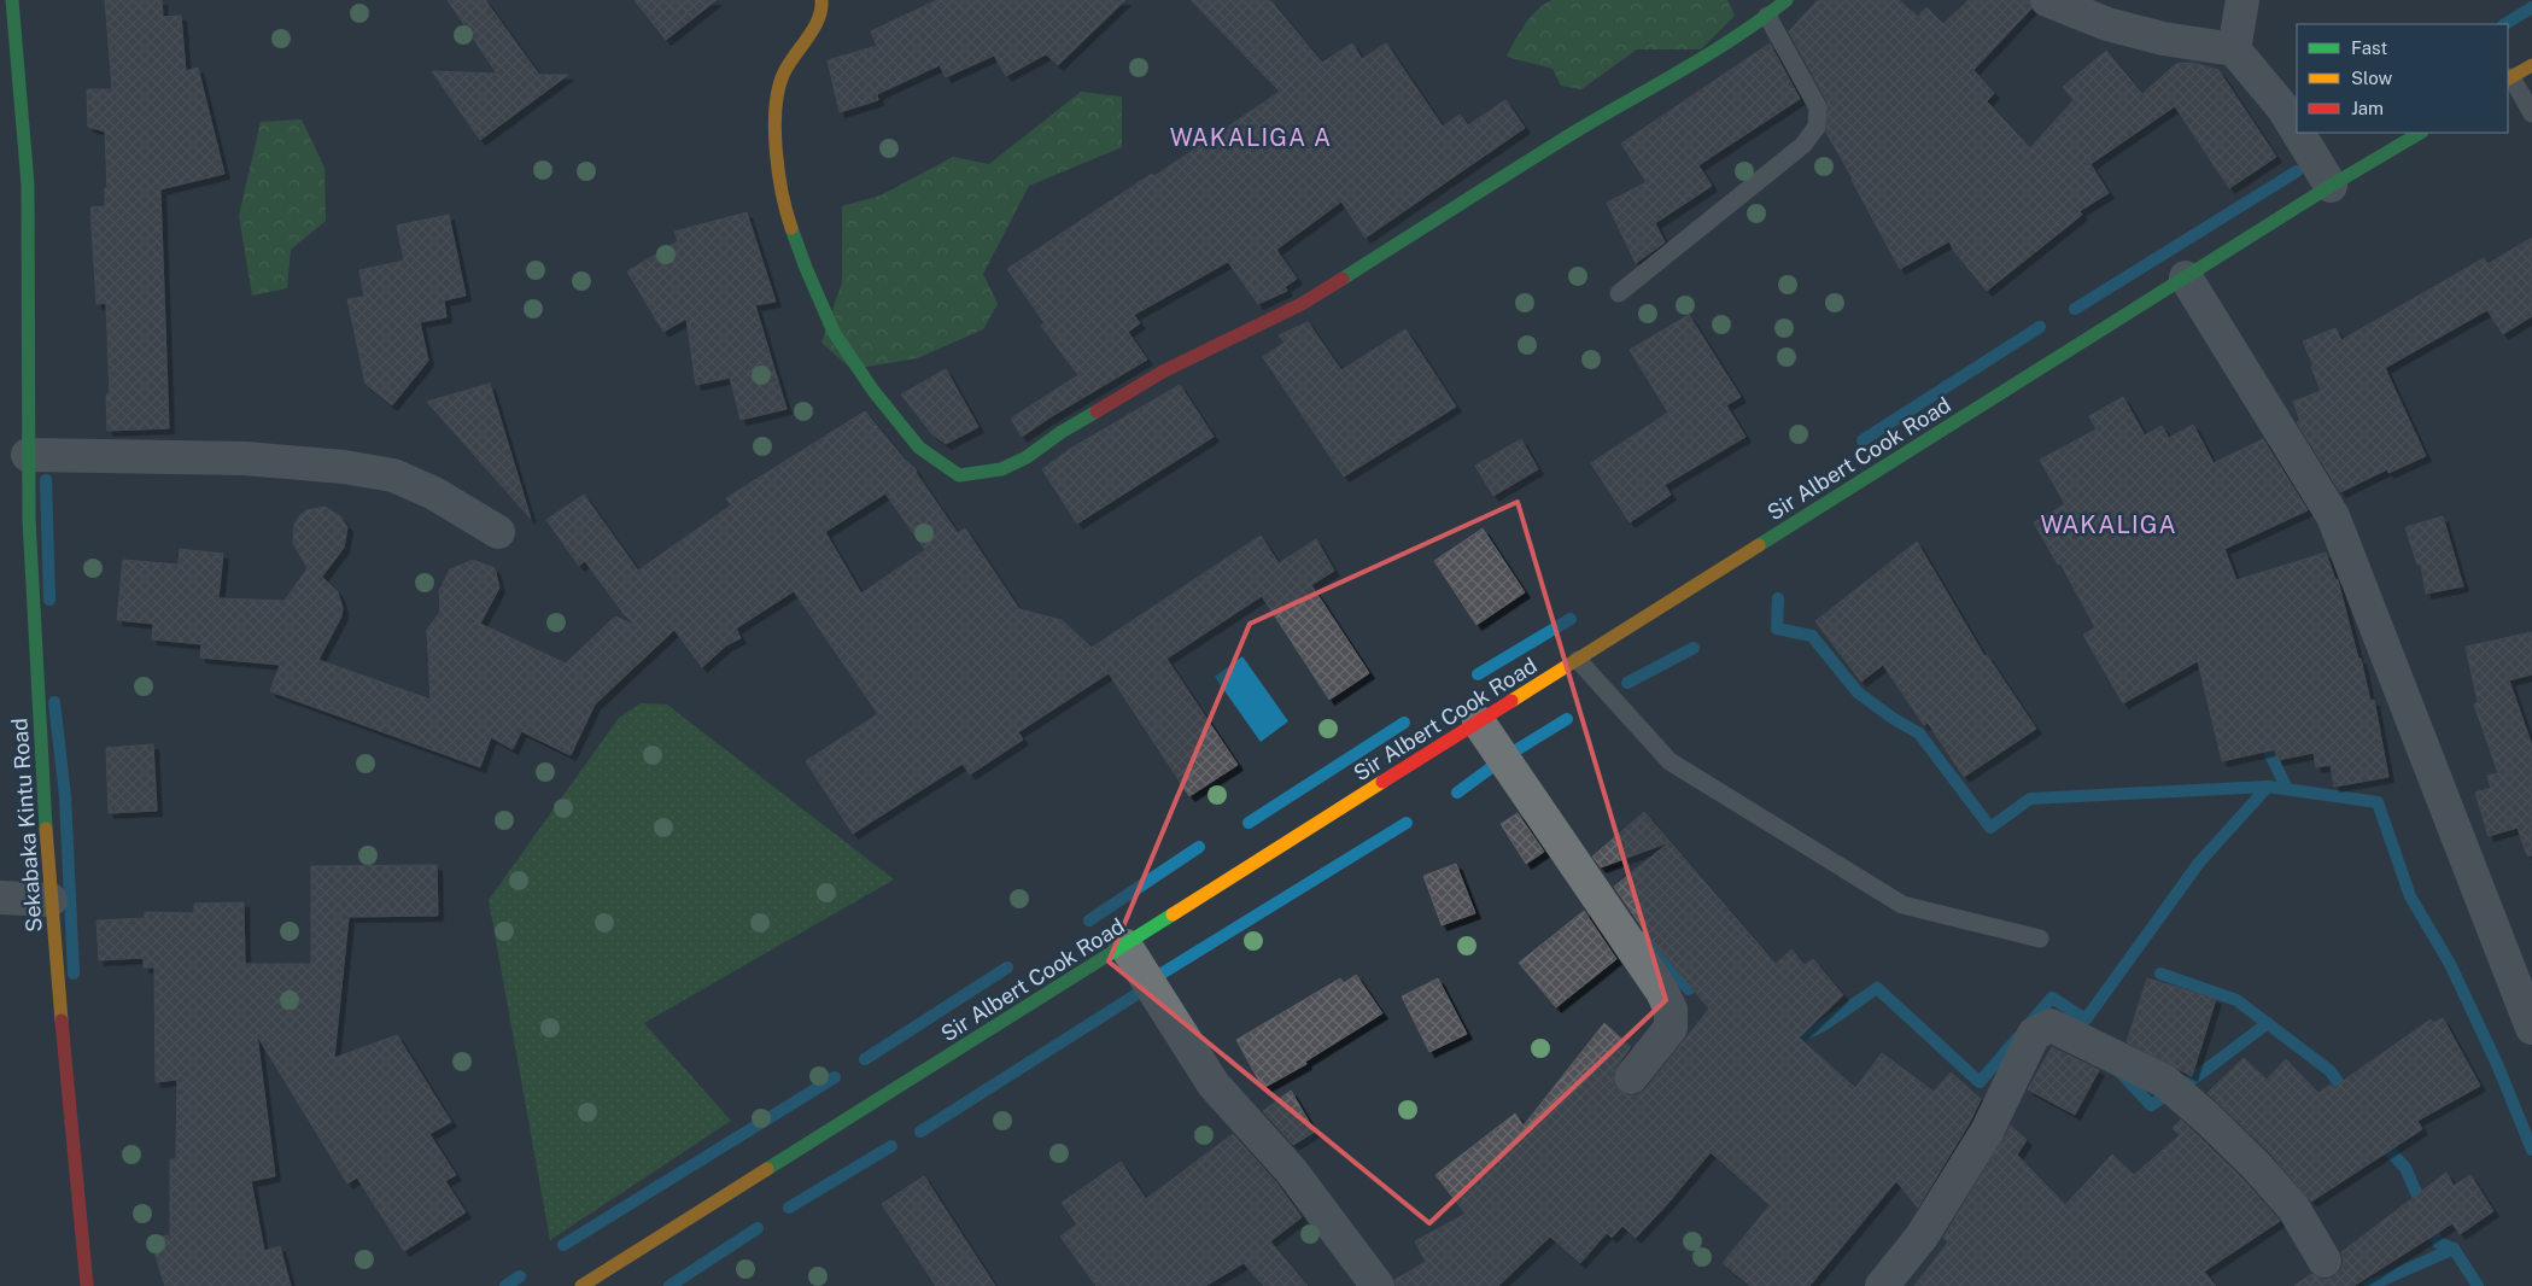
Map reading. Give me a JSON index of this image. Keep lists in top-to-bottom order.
{
  "streets": {
    "street": ["Sir Albert Cook Road", "Sekabaka Kintu Road"]
  },
  "districts": ["WAKALIGA A", "WAKALIGA"],
  "legend": ["Fast", "Slow", "Jam"]
}
